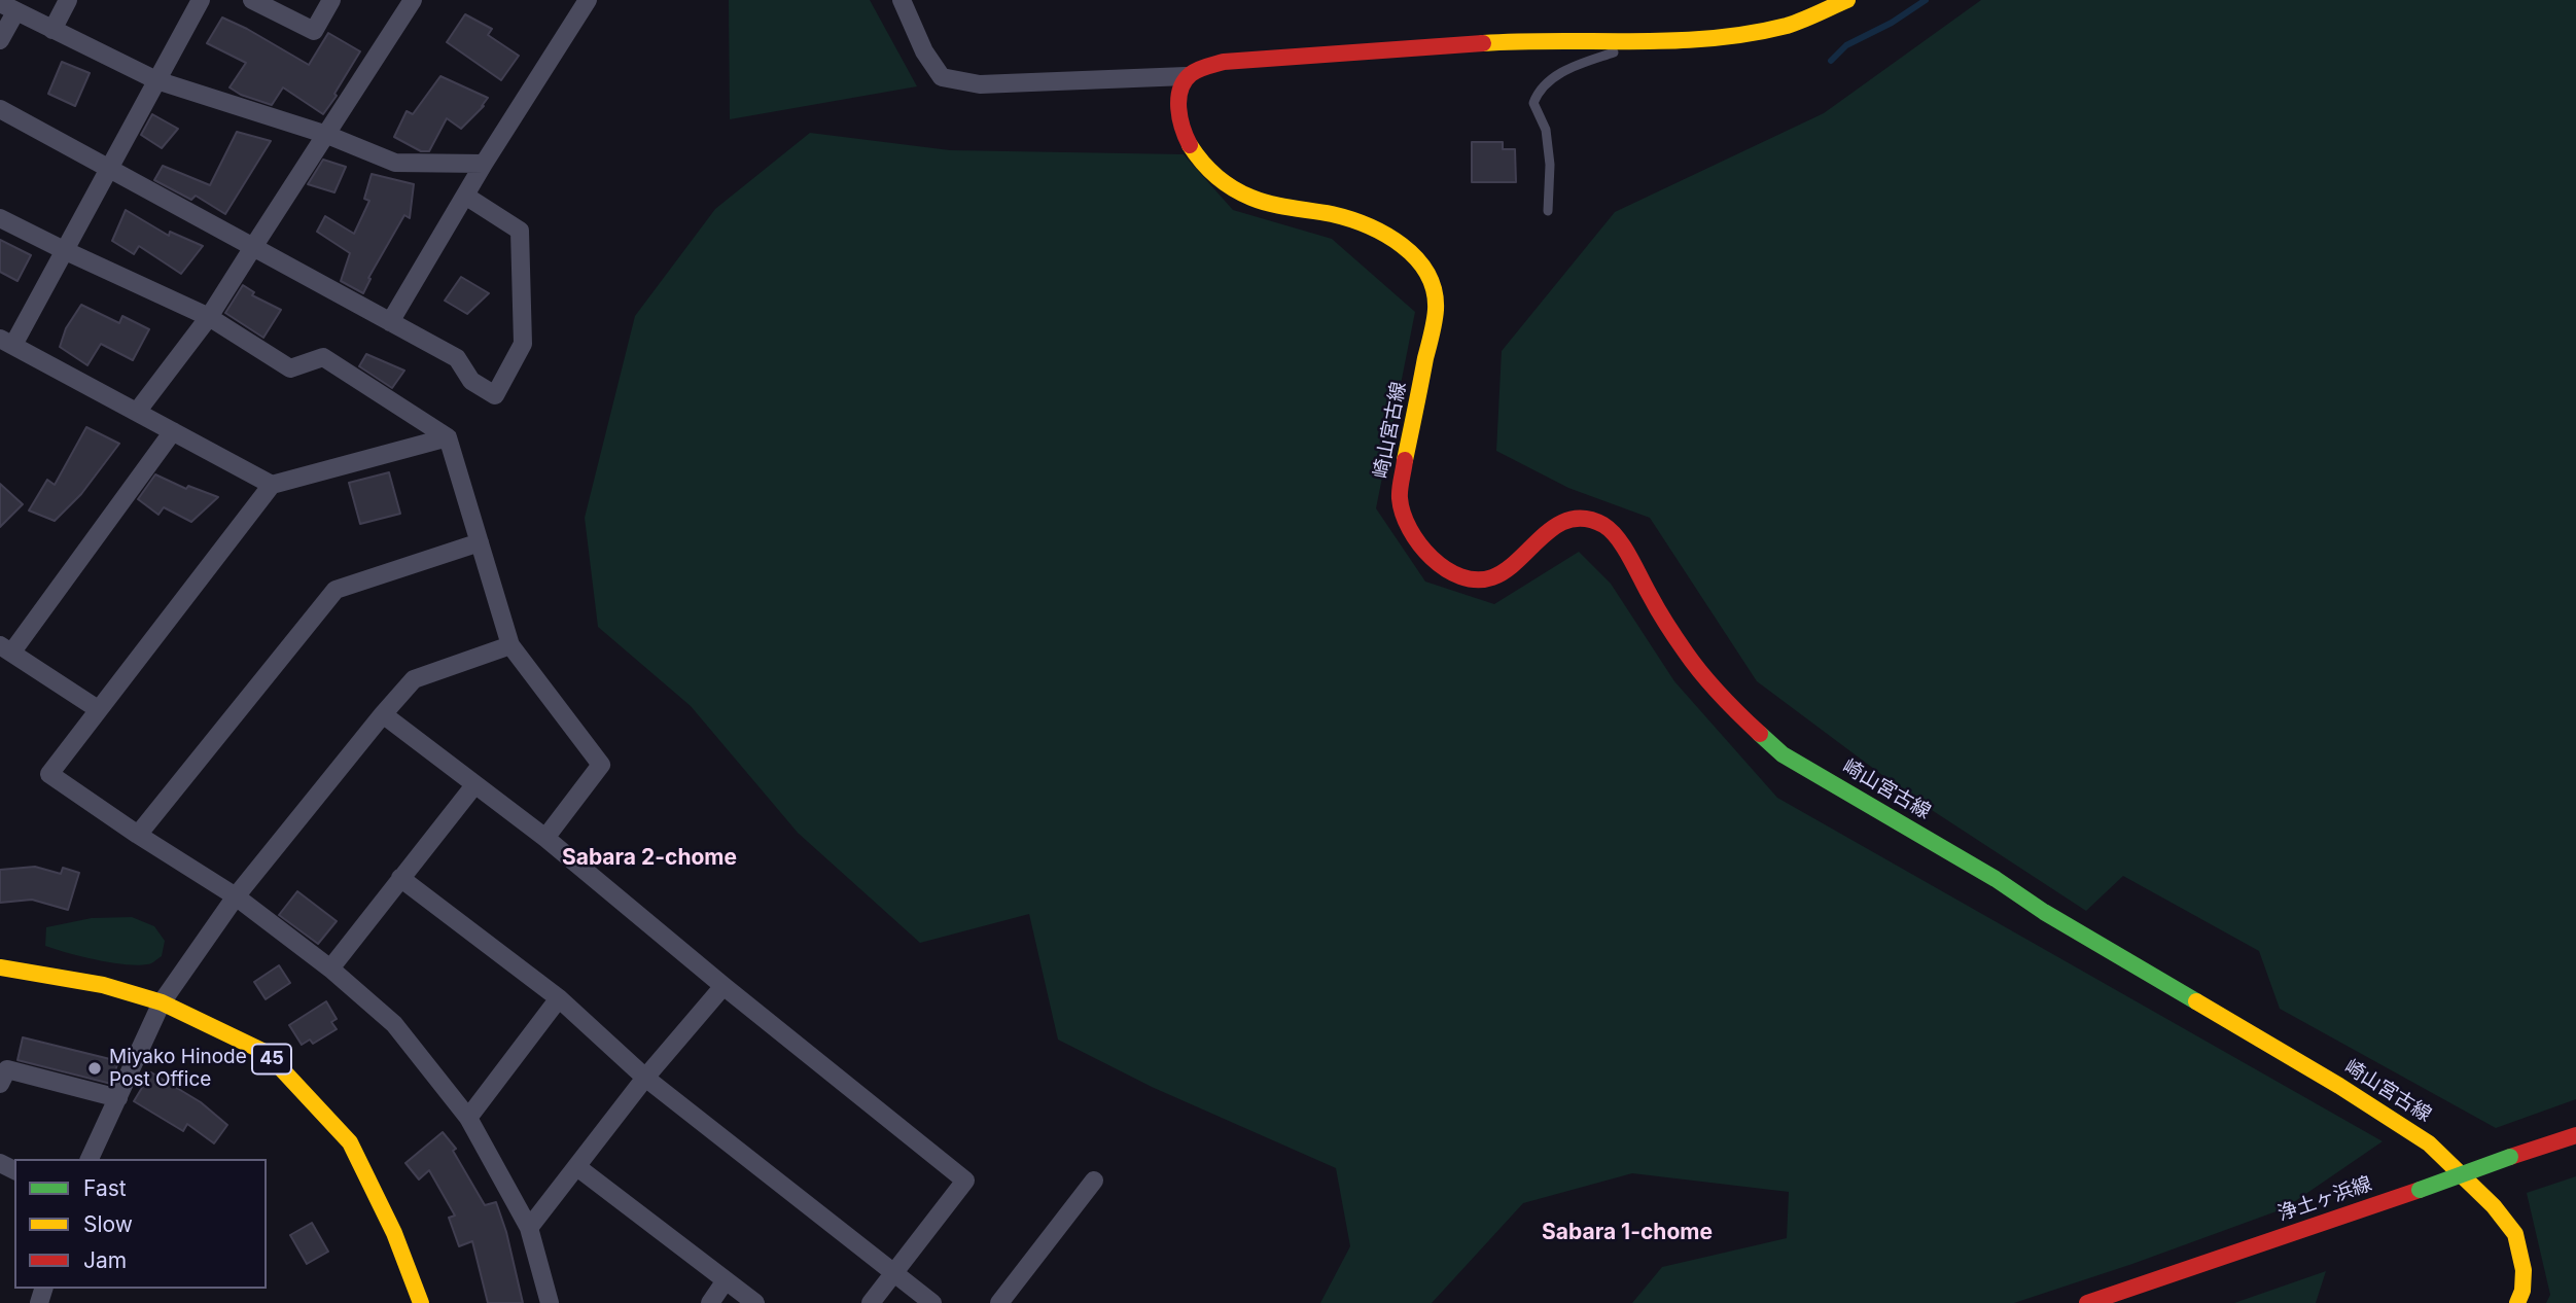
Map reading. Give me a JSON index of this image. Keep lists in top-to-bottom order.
{
  "streets": {
    "main road": ["崎山宮古線", "45", "浄土ヶ浜線"]
  },
  "districts": ["Sabara 2-chome", "Sabara 1-chome"],
  "places": ["Miyako Hinode Post Office"],
  "legend": ["Fast", "Slow", "Jam"]
}
